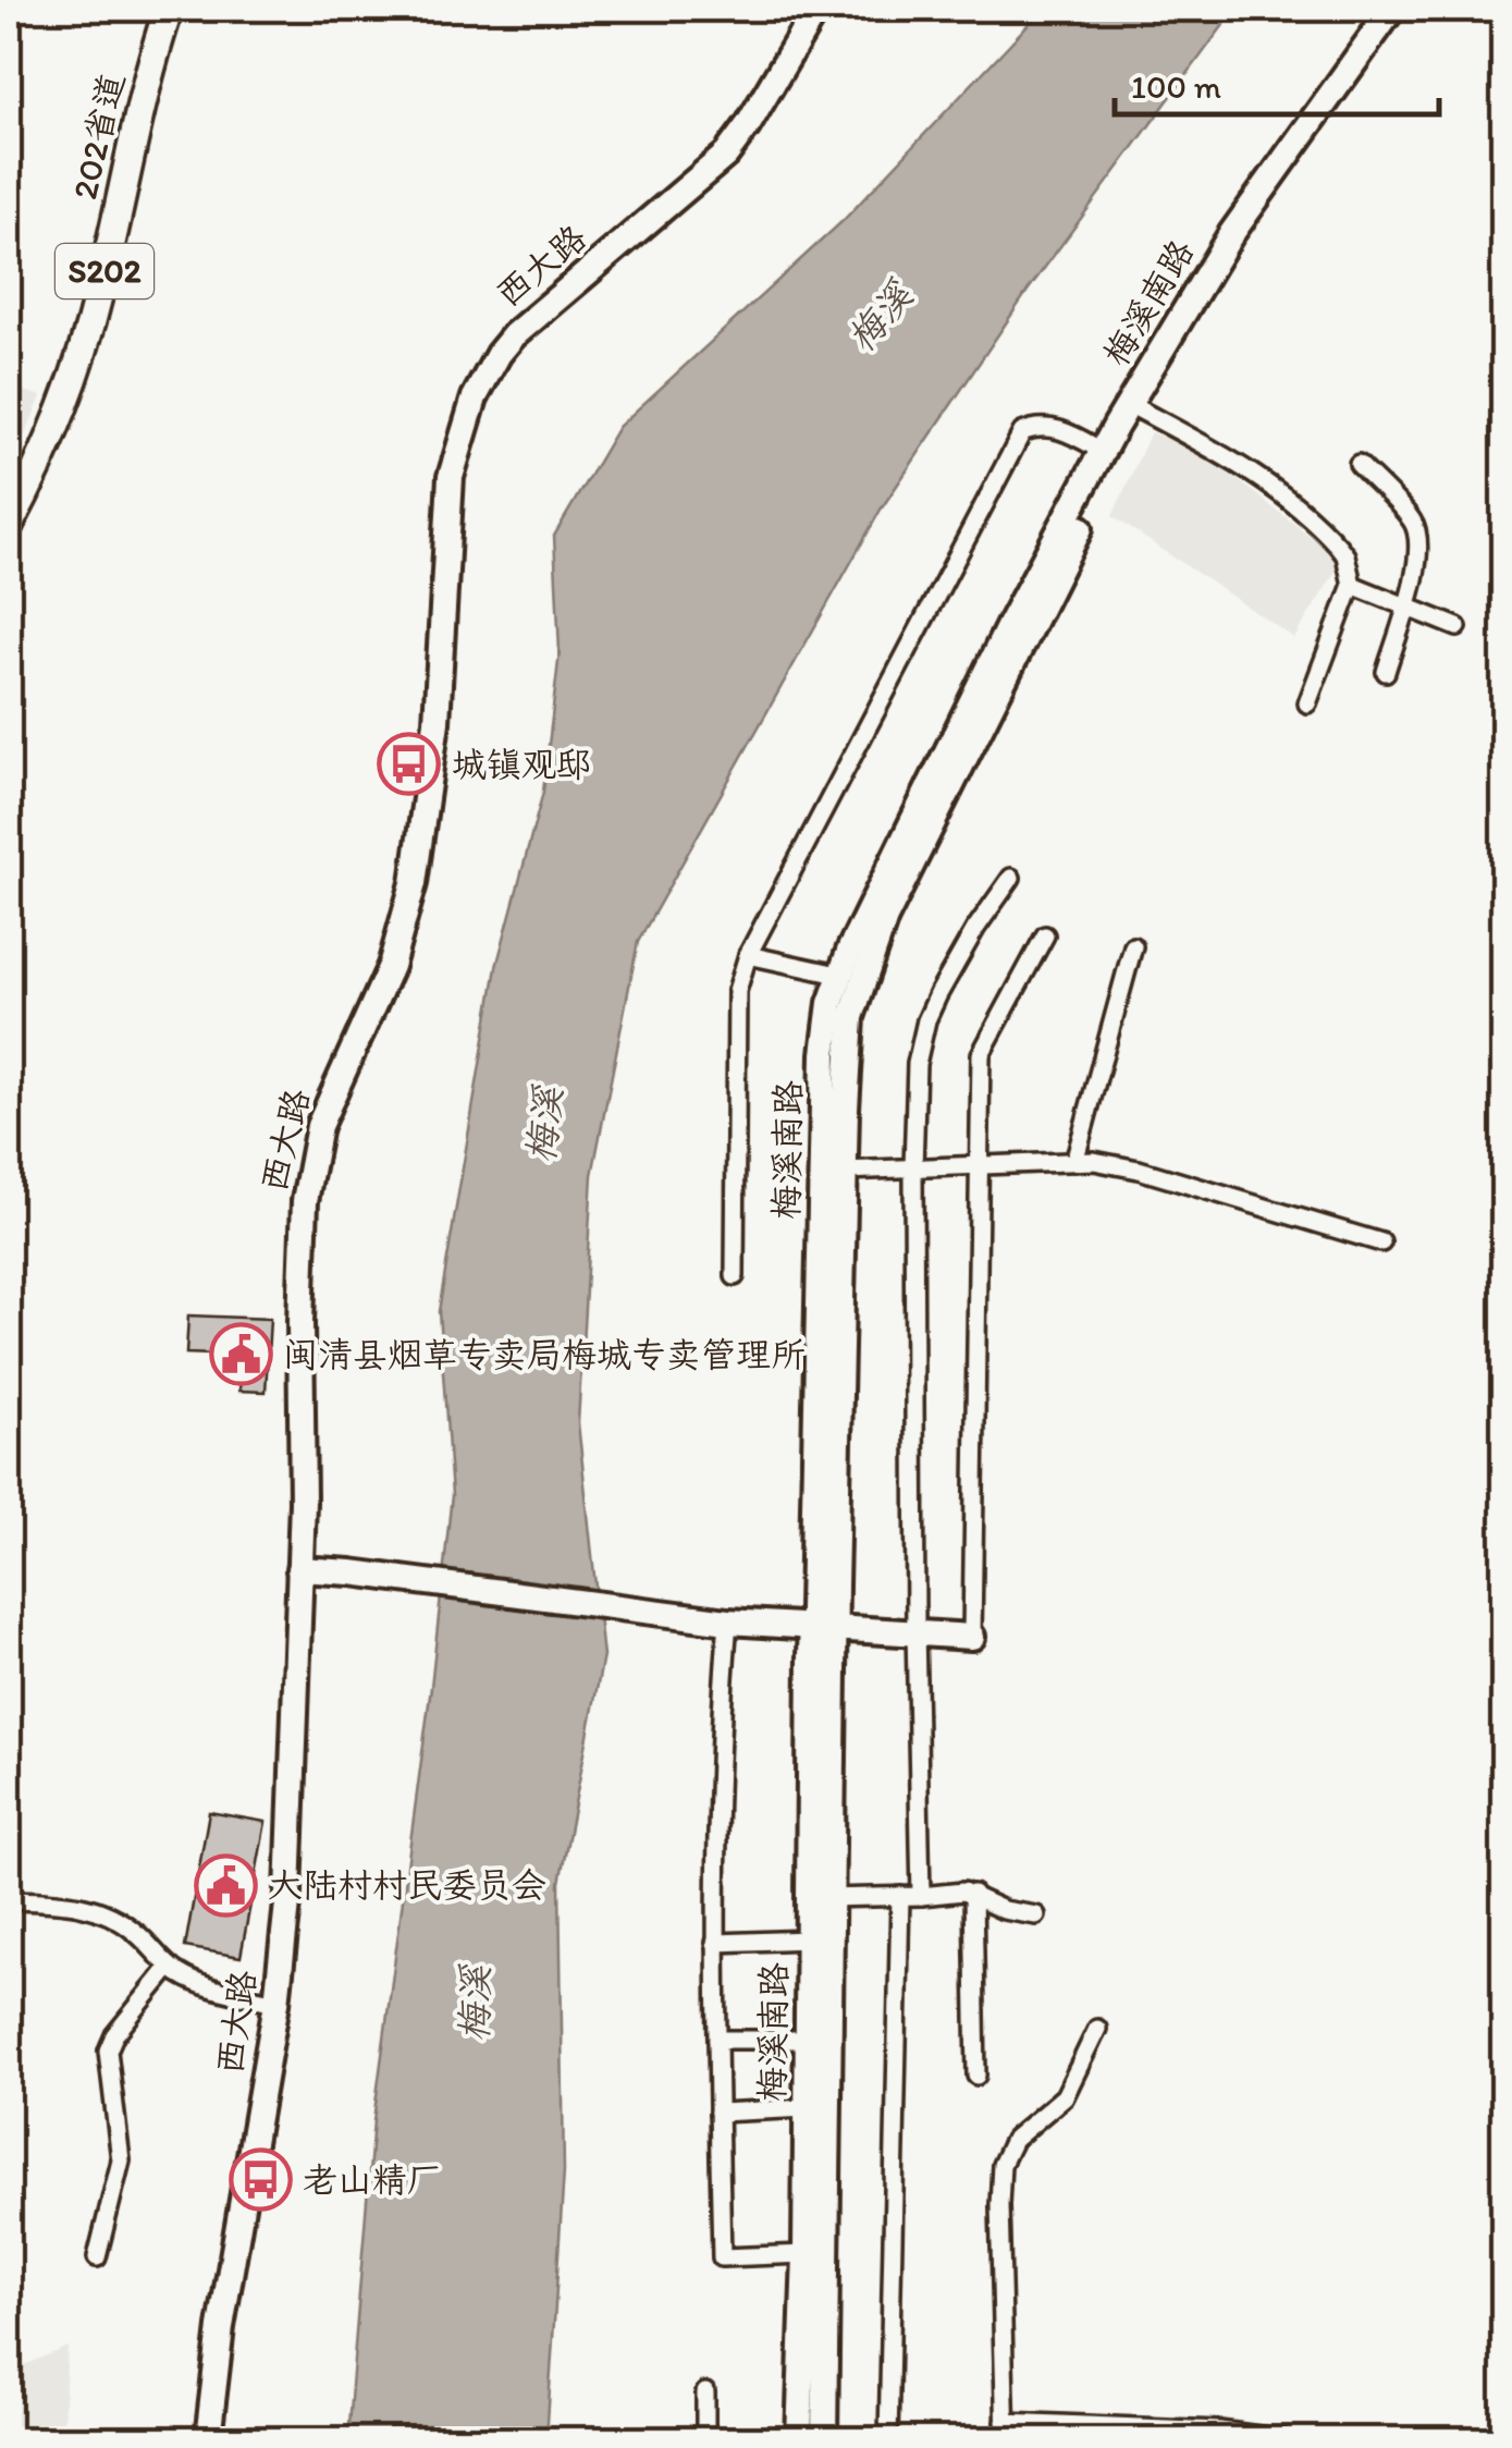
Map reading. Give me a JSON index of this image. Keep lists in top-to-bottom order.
{
  "streets": {
    "main road": [
      "202省道",
      "西大路",
      "S202",
      "梅溪南路"
    ]
  },
  "water": ["梅溪"],
  "places": {
    "bus stop": ["城镇观邸", "老山精厂"],
    "public building": ["闽清县烟草专卖局梅城专卖管理所", "大陆村村民委员会"]
  },
  "scale_bar": "100 m"
}
